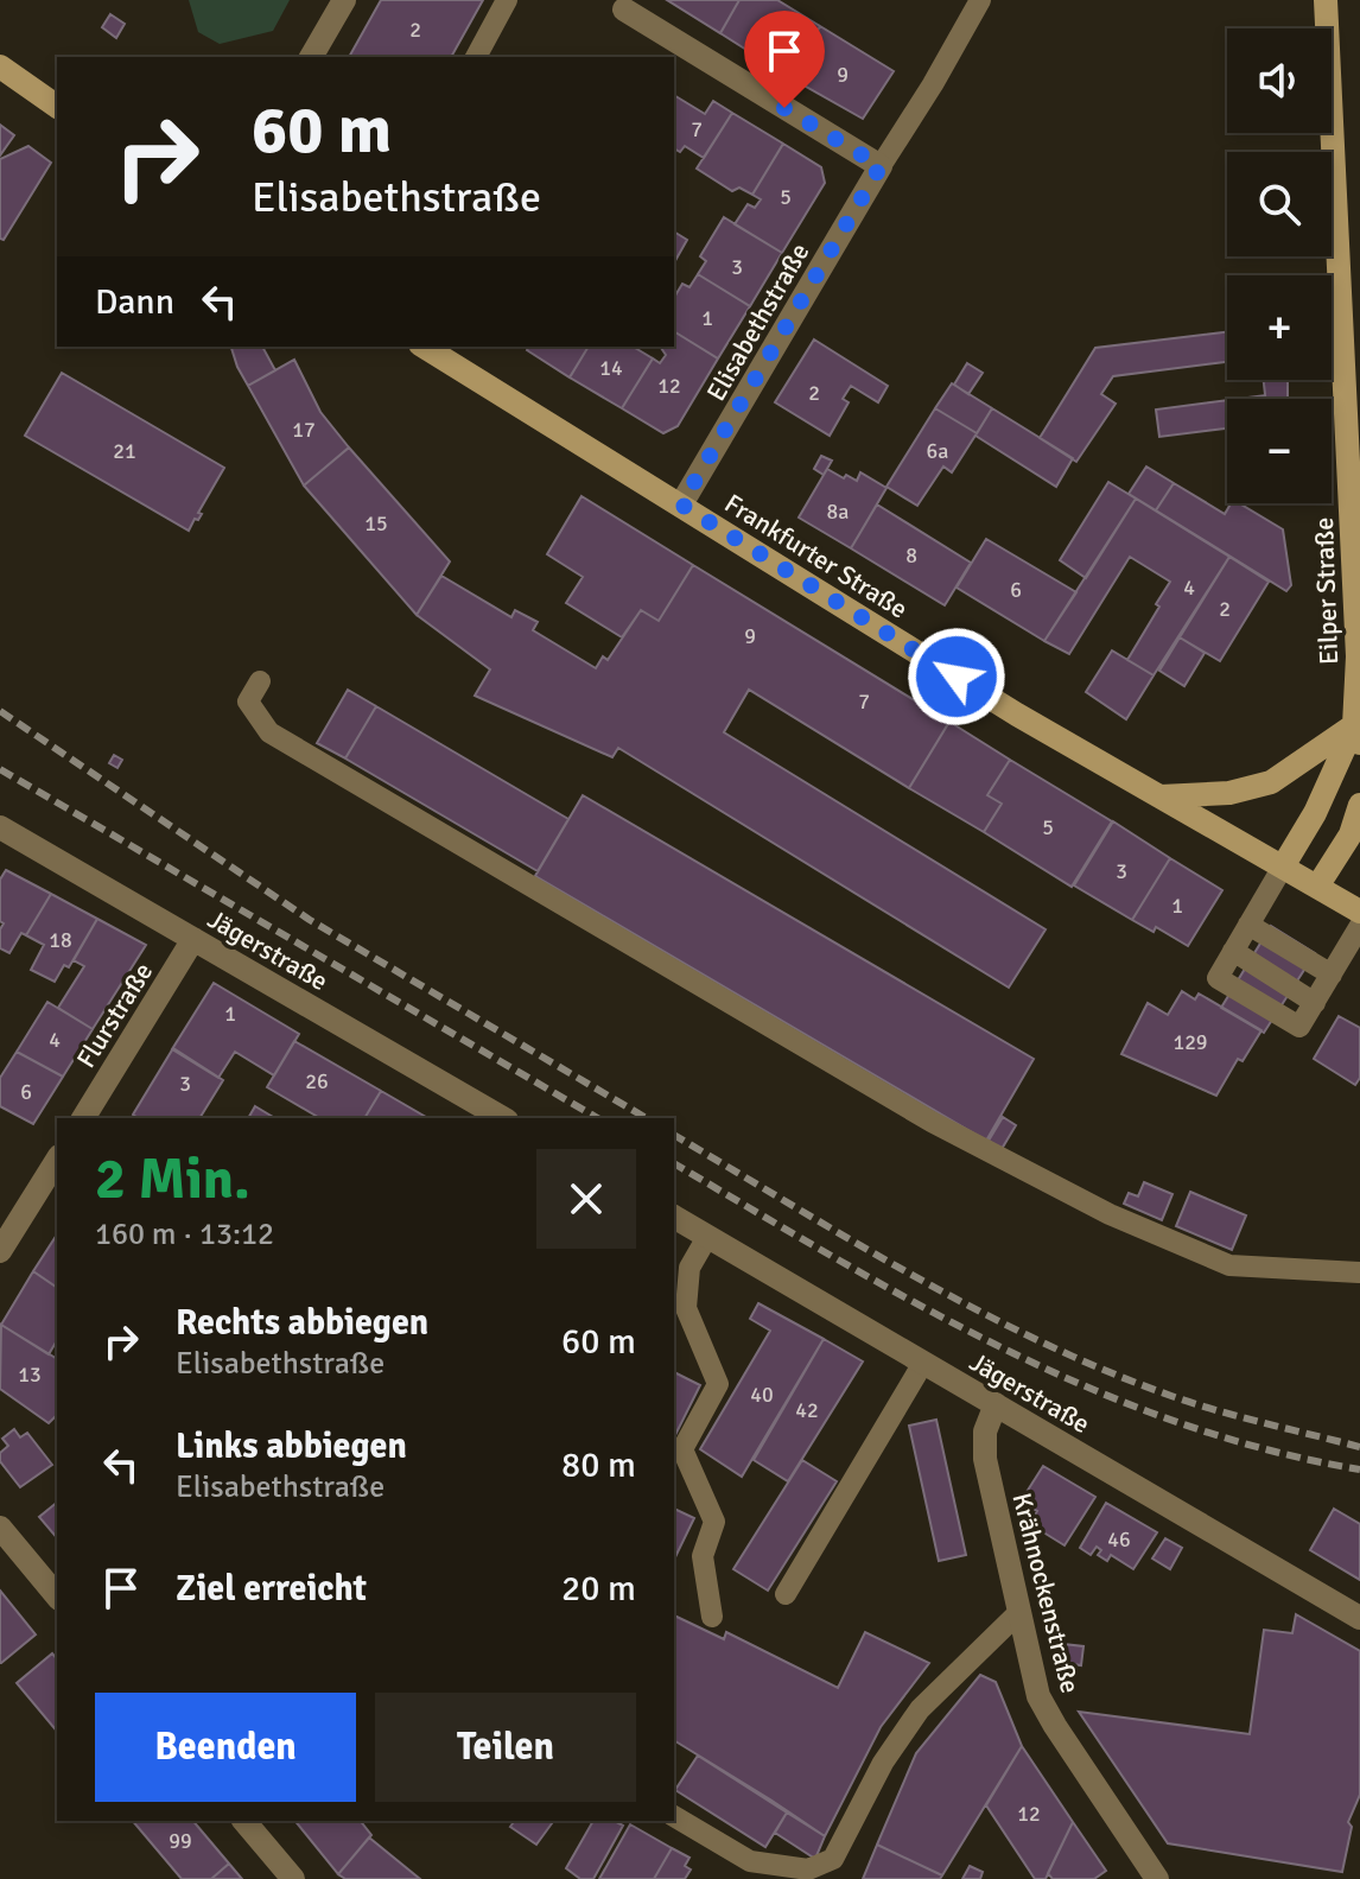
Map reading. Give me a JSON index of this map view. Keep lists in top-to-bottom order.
{
  "streets": {
    "street": [
      "Elisabethstraße",
      "Frankfurter Straße",
      "Eilper Straße",
      "Jägerstraße",
      "Flurstraße",
      "Krähnockenstraße"
    ]
  },
  "crossings": [
    ["Elisabethstraße", "Frankfurter Straße"],
    ["Frankfurter Straße", "Eilper Straße"],
    ["Jägerstraße", "Flurstraße"],
    ["Jägerstraße", "Krähnockenstraße"]
  ],
  "house_numbers": [
    "2",
    "9",
    "7",
    "5",
    "3",
    "1",
    "14",
    "12",
    "2",
    "17",
    "21",
    "6a",
    "8a",
    "15",
    "8",
    "4",
    "6",
    "2",
    "9",
    "7",
    "5",
    "3",
    "1",
    "18",
    "1",
    "4",
    "129",
    "26",
    "3",
    "6",
    "13",
    "40",
    "42",
    "46",
    "12",
    "99"
  ],
  "page": {
    "map_buttons": ["+", "−"],
    "turn": ["60 m", "Elisabethstraße"],
    "then": "Dann",
    "heading": ["2 Min.", "160 m · 13:12"],
    "list": [
      {
        "name": "Rechts abbiegen",
        "note": "Elisabethstraße",
        "value": "60 m"
      },
      {
        "name": "Links abbiegen",
        "note": "Elisabethstraße",
        "value": "80 m"
      },
      {
        "name": "Ziel erreicht",
        "value": "20 m"
      }
    ],
    "buttons": ["Beenden", "Teilen"]
  }
}
